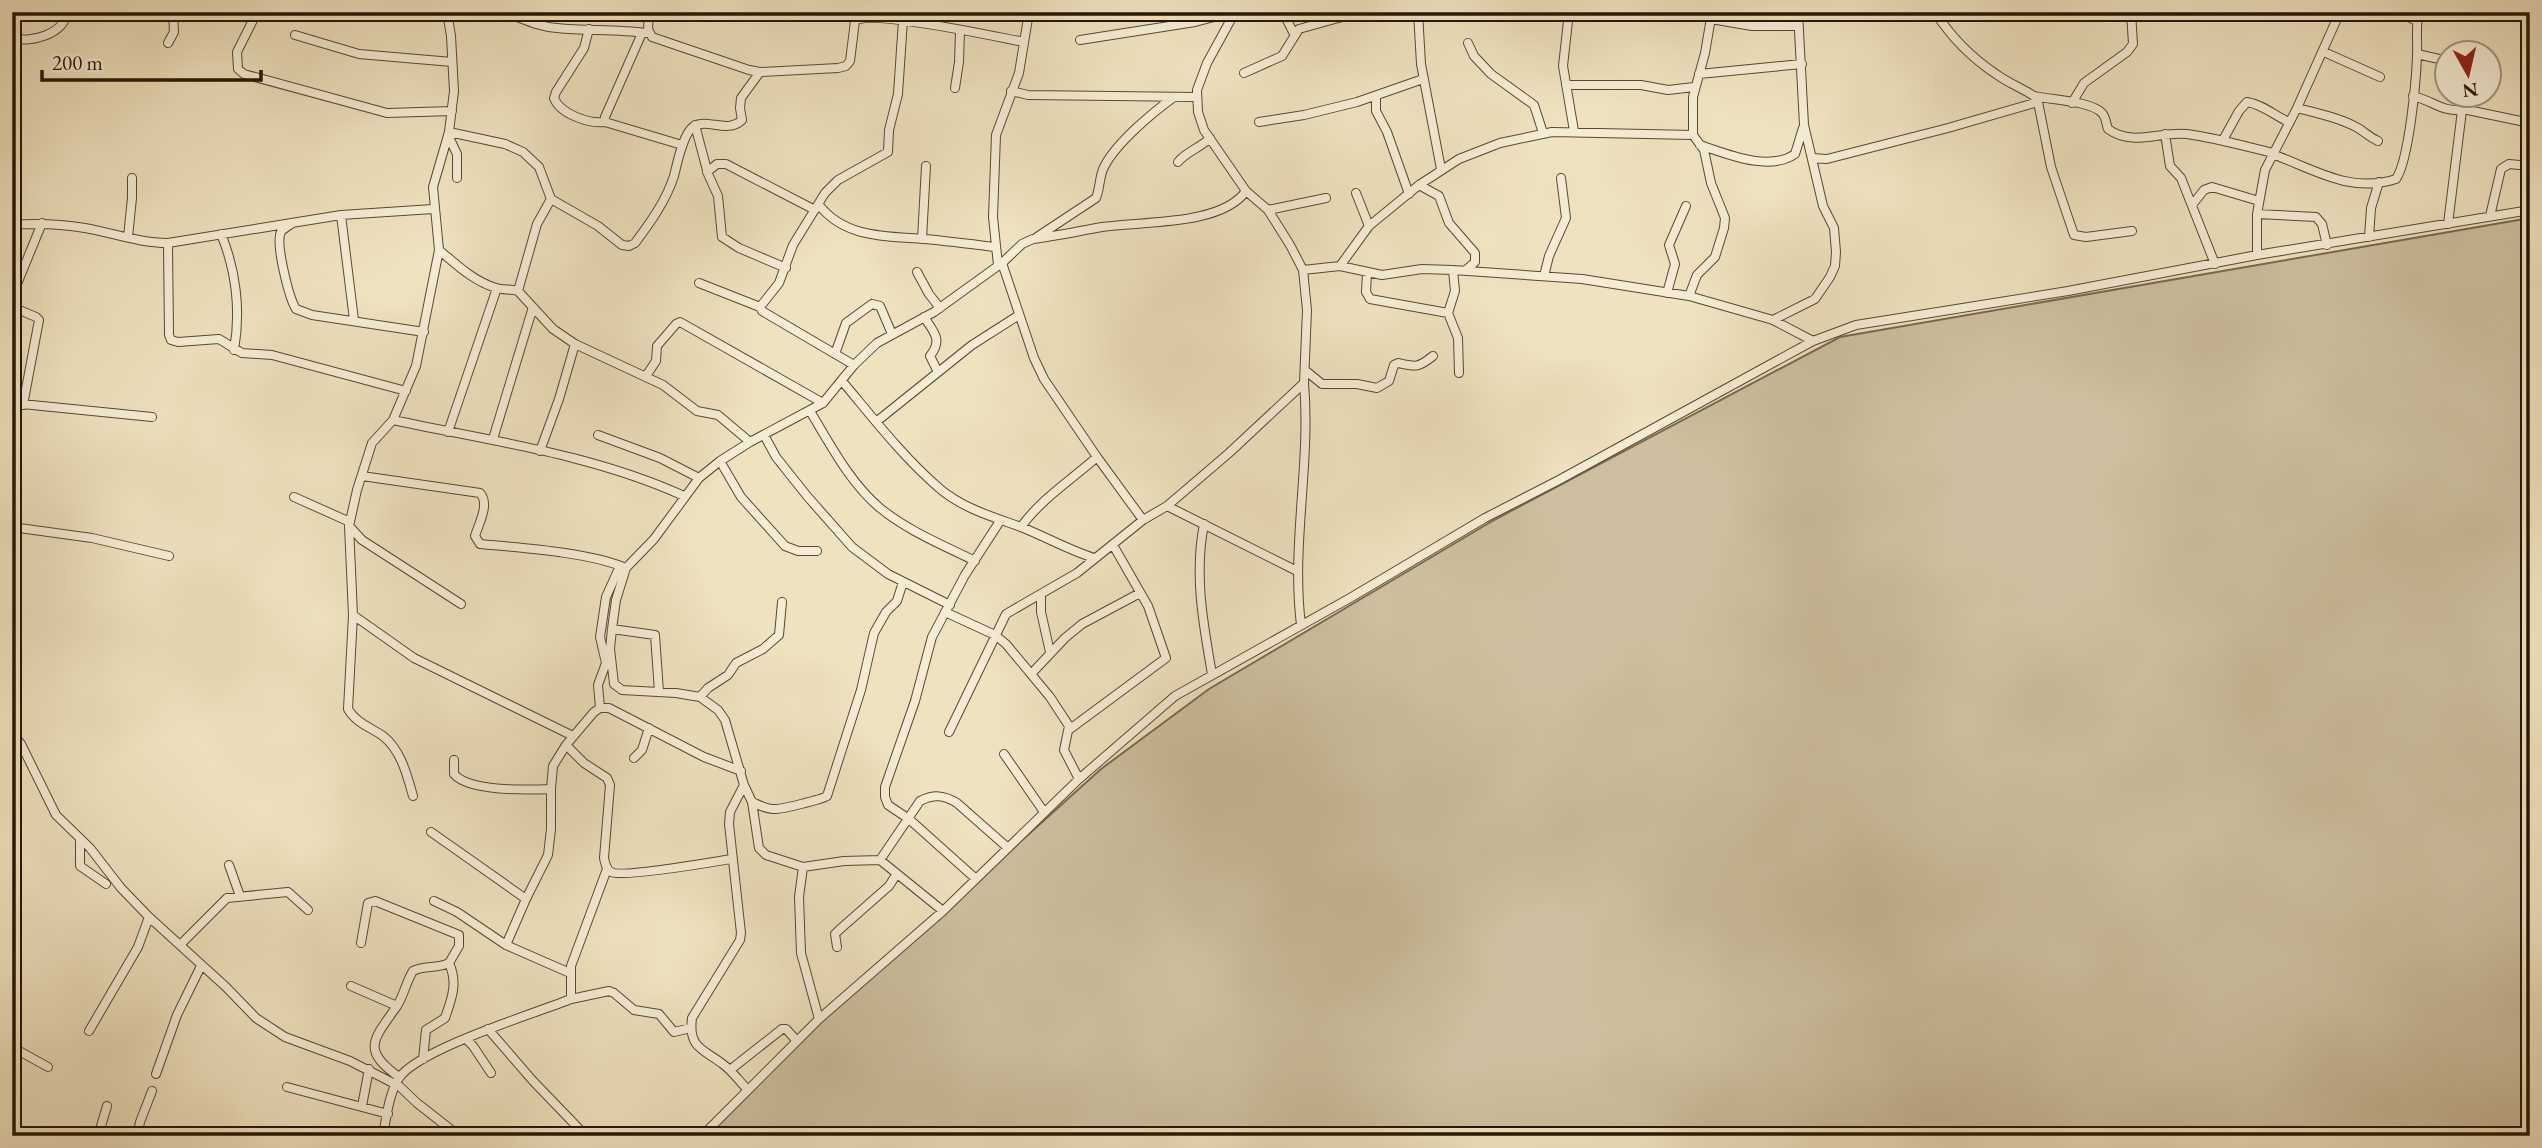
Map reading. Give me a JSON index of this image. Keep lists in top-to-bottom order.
{
  "scale_bar": "200 m",
  "north": "bottom"
}
